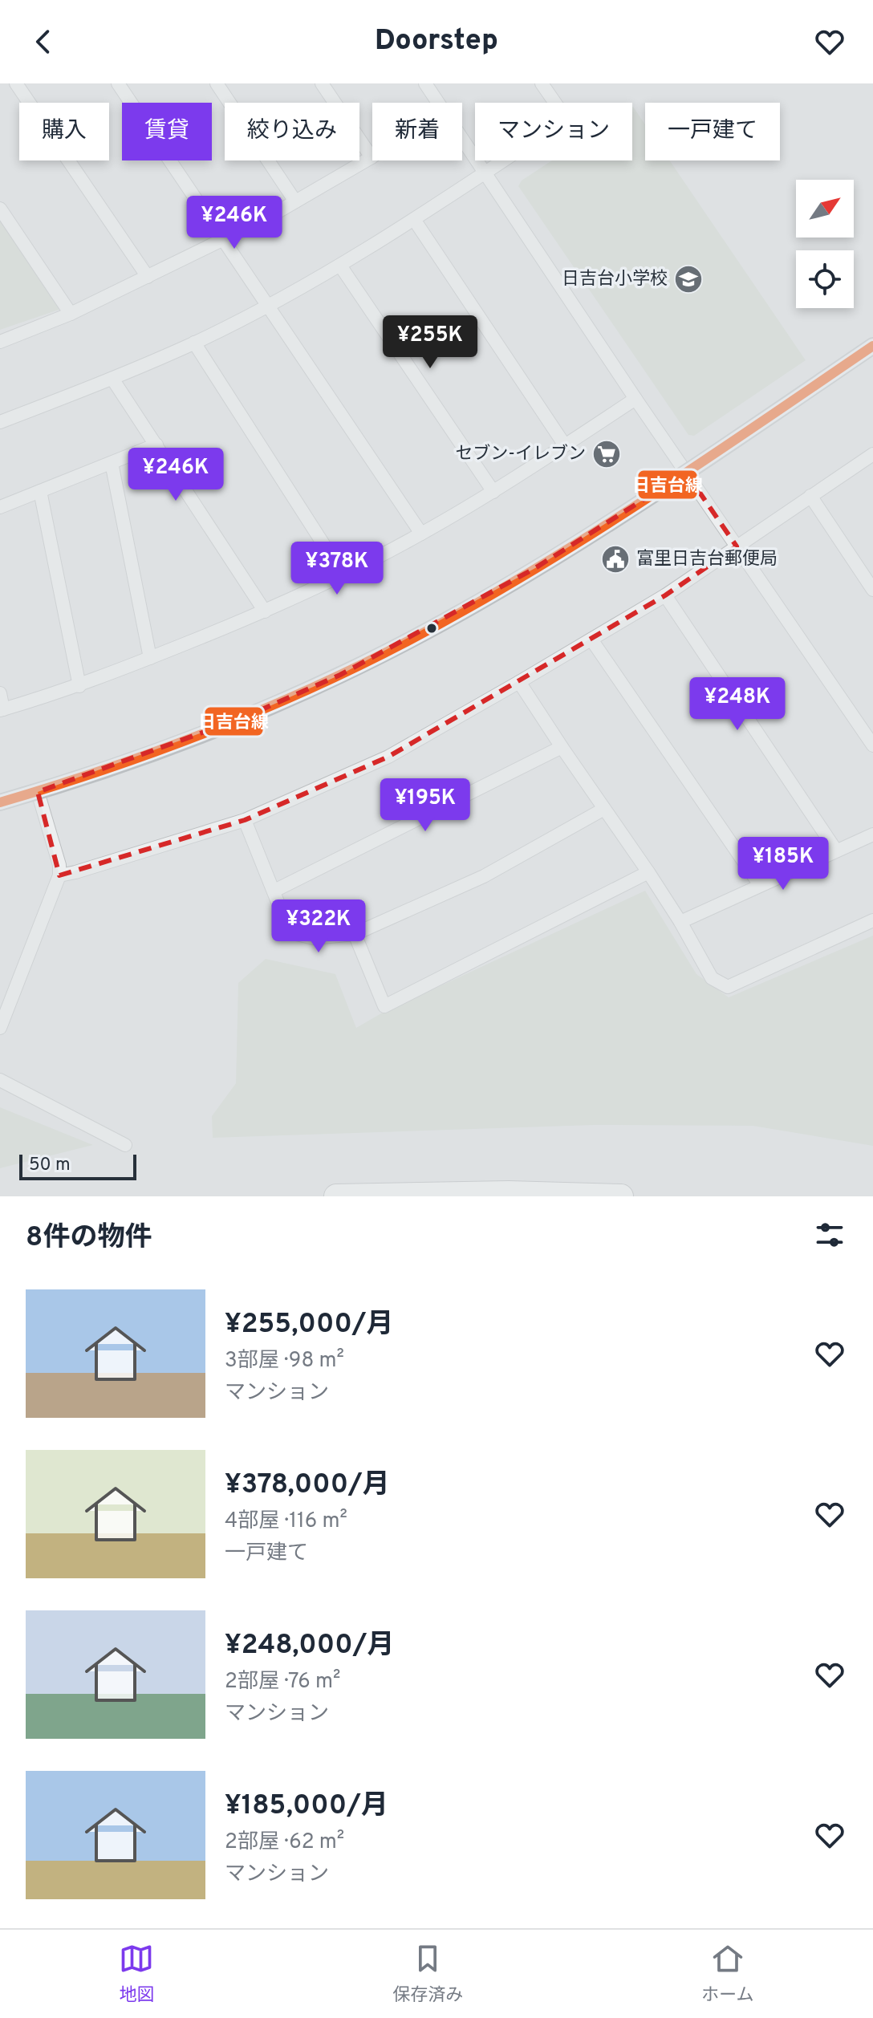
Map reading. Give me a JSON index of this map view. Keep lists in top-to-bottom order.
{
  "places": {
    "school or university": ["日吉台小学校"],
    "supermarket": ["セブン-イレブン"],
    "public building": ["富里日吉台郵便局"]
  },
  "lines": ["transit line 日吉台線"],
  "scale_bar": "50 m",
  "north": "top right",
  "page": {
    "header": "Doorstep",
    "chip": [
      "購入",
      "賃貸",
      "絞り込み",
      "新着",
      "マンション",
      "一戸建て"
    ],
    "price": [
      "¥246K",
      "¥255K",
      "¥246K",
      "¥378K",
      "¥248K",
      "¥195K",
      "¥185K",
      "¥322K"
    ],
    "scale": "50 m",
    "heading": "8件の物件",
    "list": [
      {
        "name": "¥255,000/月",
        "note": "3部屋 · 98 m² · マンション"
      },
      {
        "name": "¥378,000/月",
        "note": "4部屋 · 116 m² · 一戸建て"
      },
      {
        "name": "¥248,000/月",
        "note": "2部屋 · 76 m² · マンション"
      },
      {
        "name": "¥185,000/月",
        "note": "2部屋 · 62 m² · マンション"
      }
    ],
    "tabs": ["地図", "保存済み", "ホーム"]
  }
}
